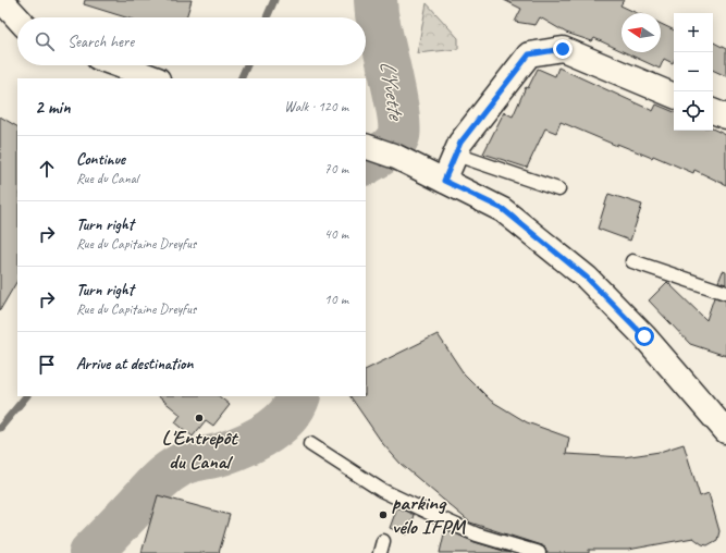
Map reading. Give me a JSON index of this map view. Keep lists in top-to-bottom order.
{
  "water": ["L'Yvette"],
  "places": ["L'Entrepôt du Canal", "parking vélo IFPM"],
  "north": "left",
  "page": {
    "map_buttons": ["+", "−"],
    "search": "Search here",
    "heading": ["2 min", "Walk · 120 m"],
    "list": [
      ["Continue", "Rue du Canal", "70 m"],
      ["Turn right", "Rue du Capitaine Dreyfus", "40 m"],
      ["Turn right", "Rue du Capitaine Dreyfus", "10 m"],
      "Arrive at destination"
    ]
  }
}
